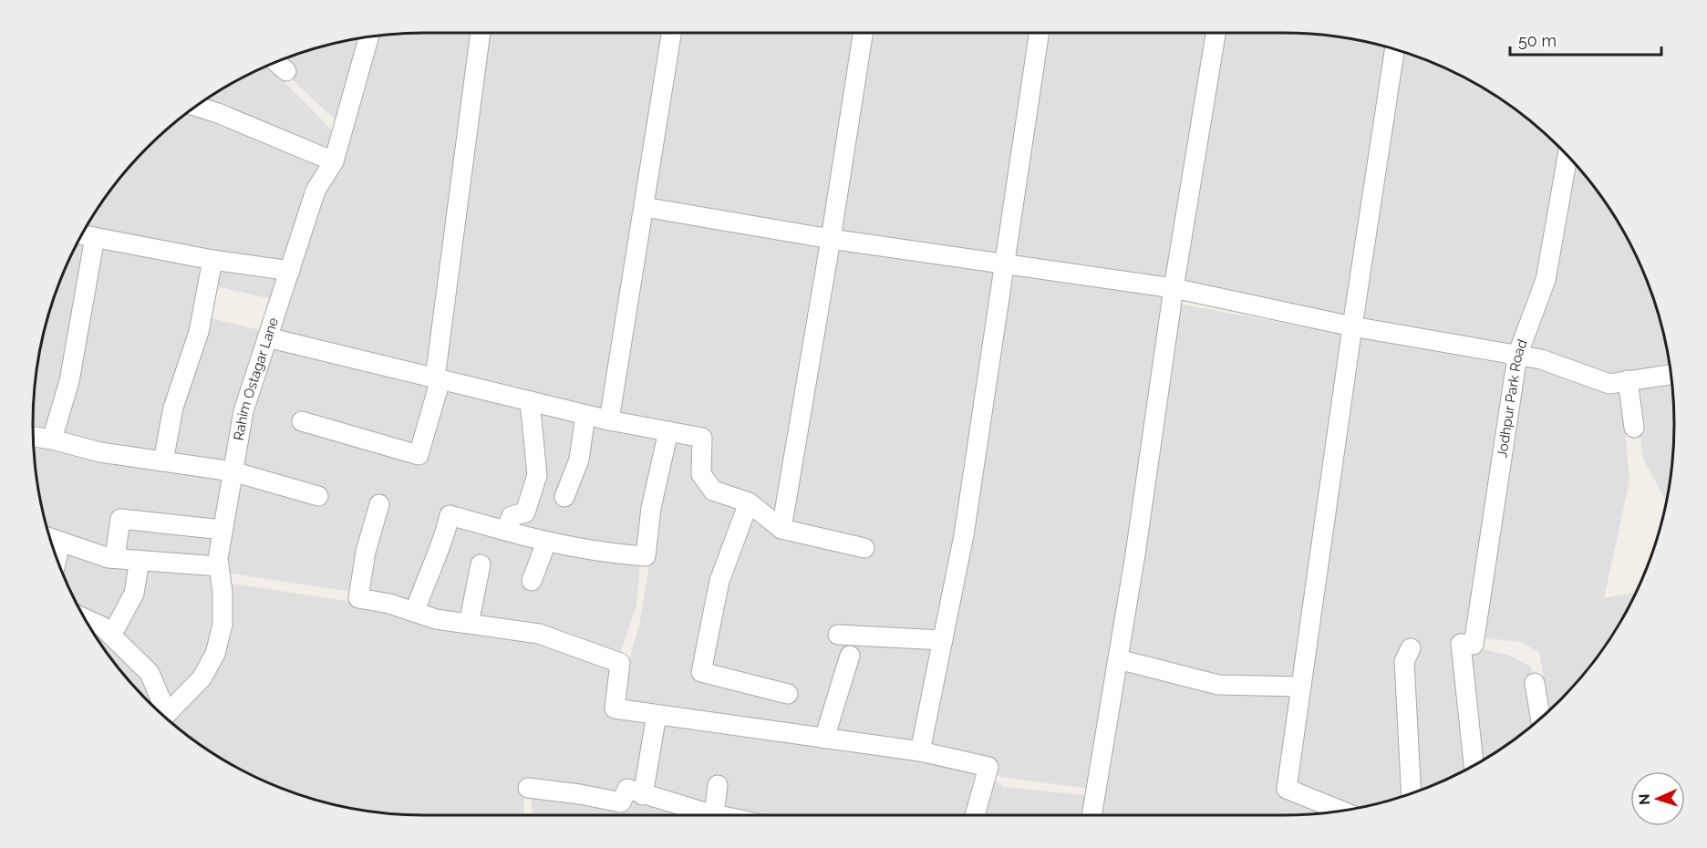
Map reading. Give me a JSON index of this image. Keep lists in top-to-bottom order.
{
  "streets": {
    "street": ["Rahim Ostagar Lane", "Jodhpur Park Road"]
  },
  "scale_bar": "50 m",
  "north": "left"
}
